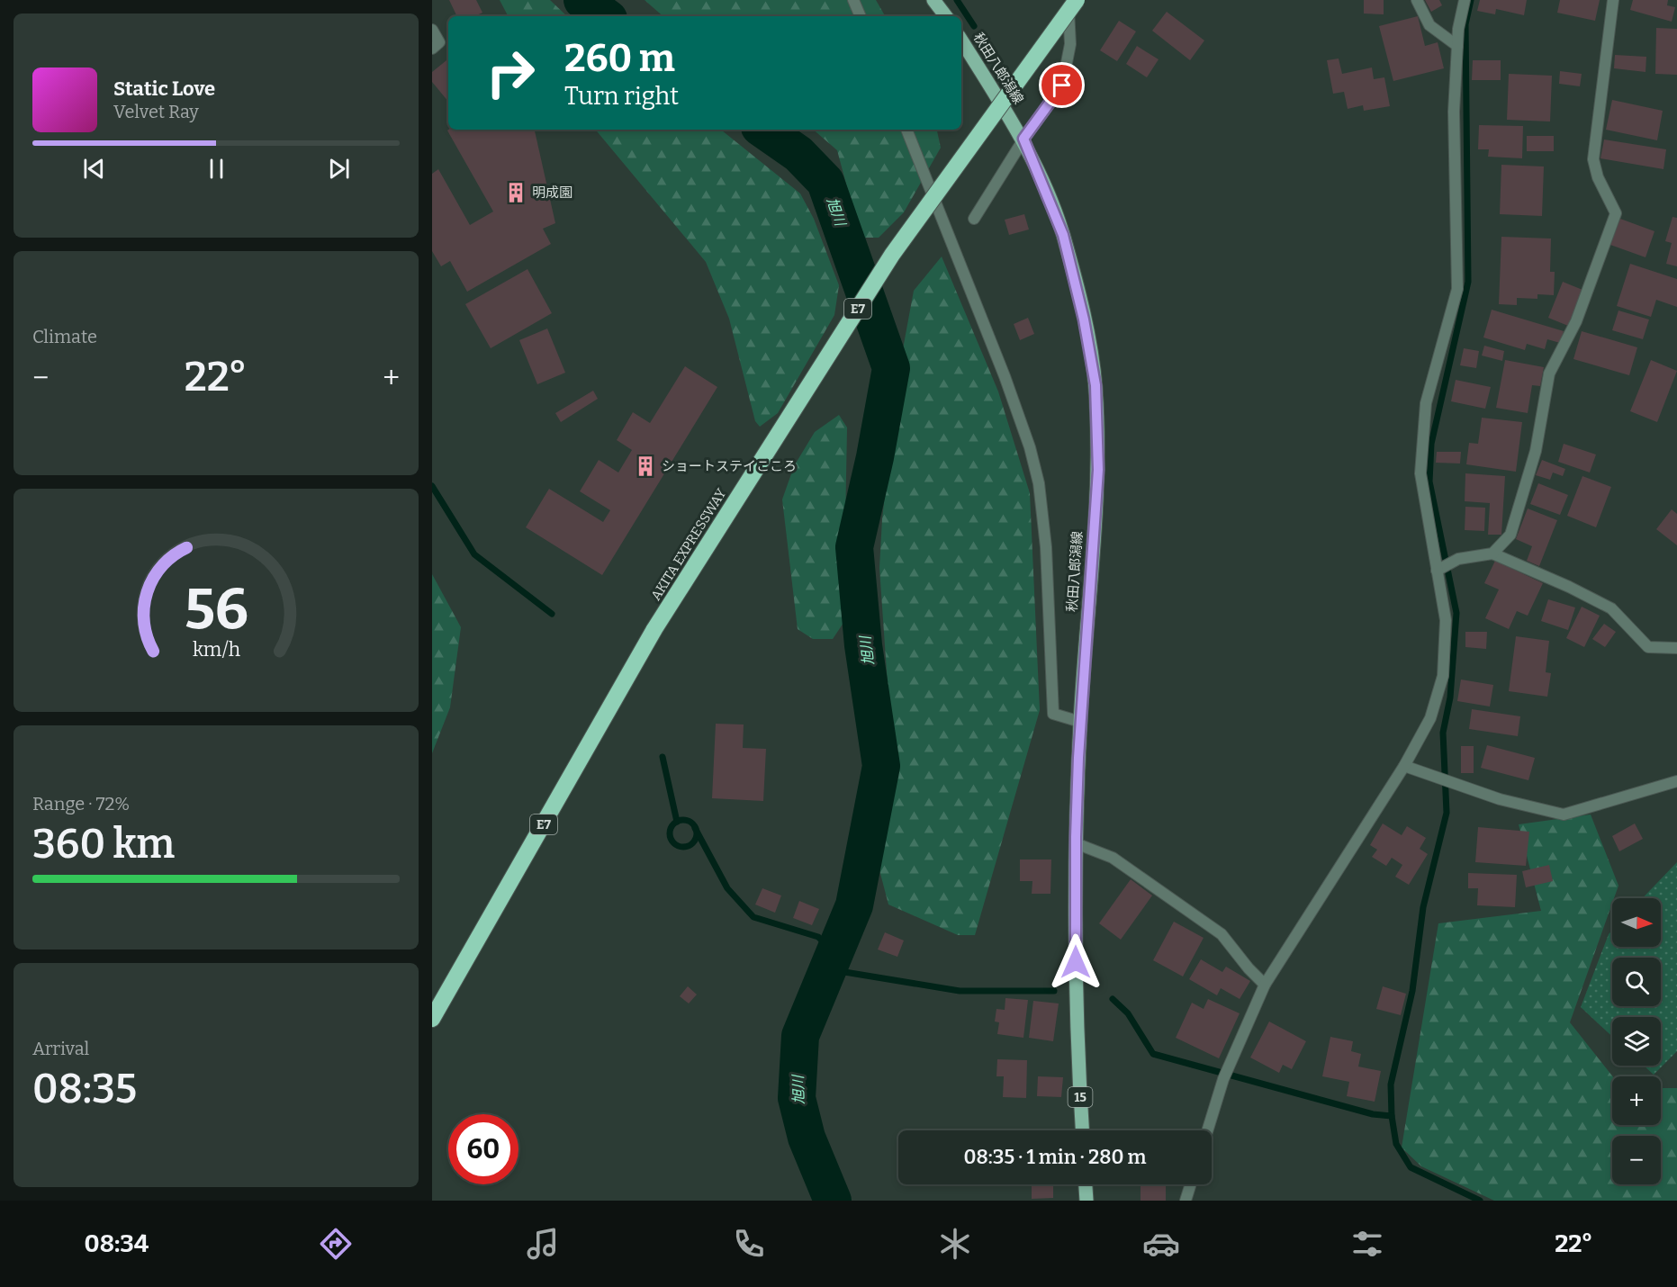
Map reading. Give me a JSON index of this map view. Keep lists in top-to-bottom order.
{
  "streets": {
    "highway": ["E7", "AKITA EXPRESSWAY"],
    "main road": ["秋田八郎潟線", "15"]
  },
  "water": ["旭川"],
  "places": {
    "building": ["明成園", "ショートステイこころ"]
  },
  "north": "right",
  "page": {
    "turn": ["260 m", "Turn right"],
    "song": ["Static Love", "Velvet Ray"],
    "tile": [
      "Climate",
      ["Range · 72%", "360 km"],
      ["Arrival", "08:35"]
    ],
    "heat": ["−", "22°", "+"],
    "map_buttons": ["+", "−"],
    "limit": "60",
    "trip": "08:35 · 1 min · 280 m",
    "tabs": ["08:34", "22°"],
    "gauge": ["56", "km/h"]
  }
}
